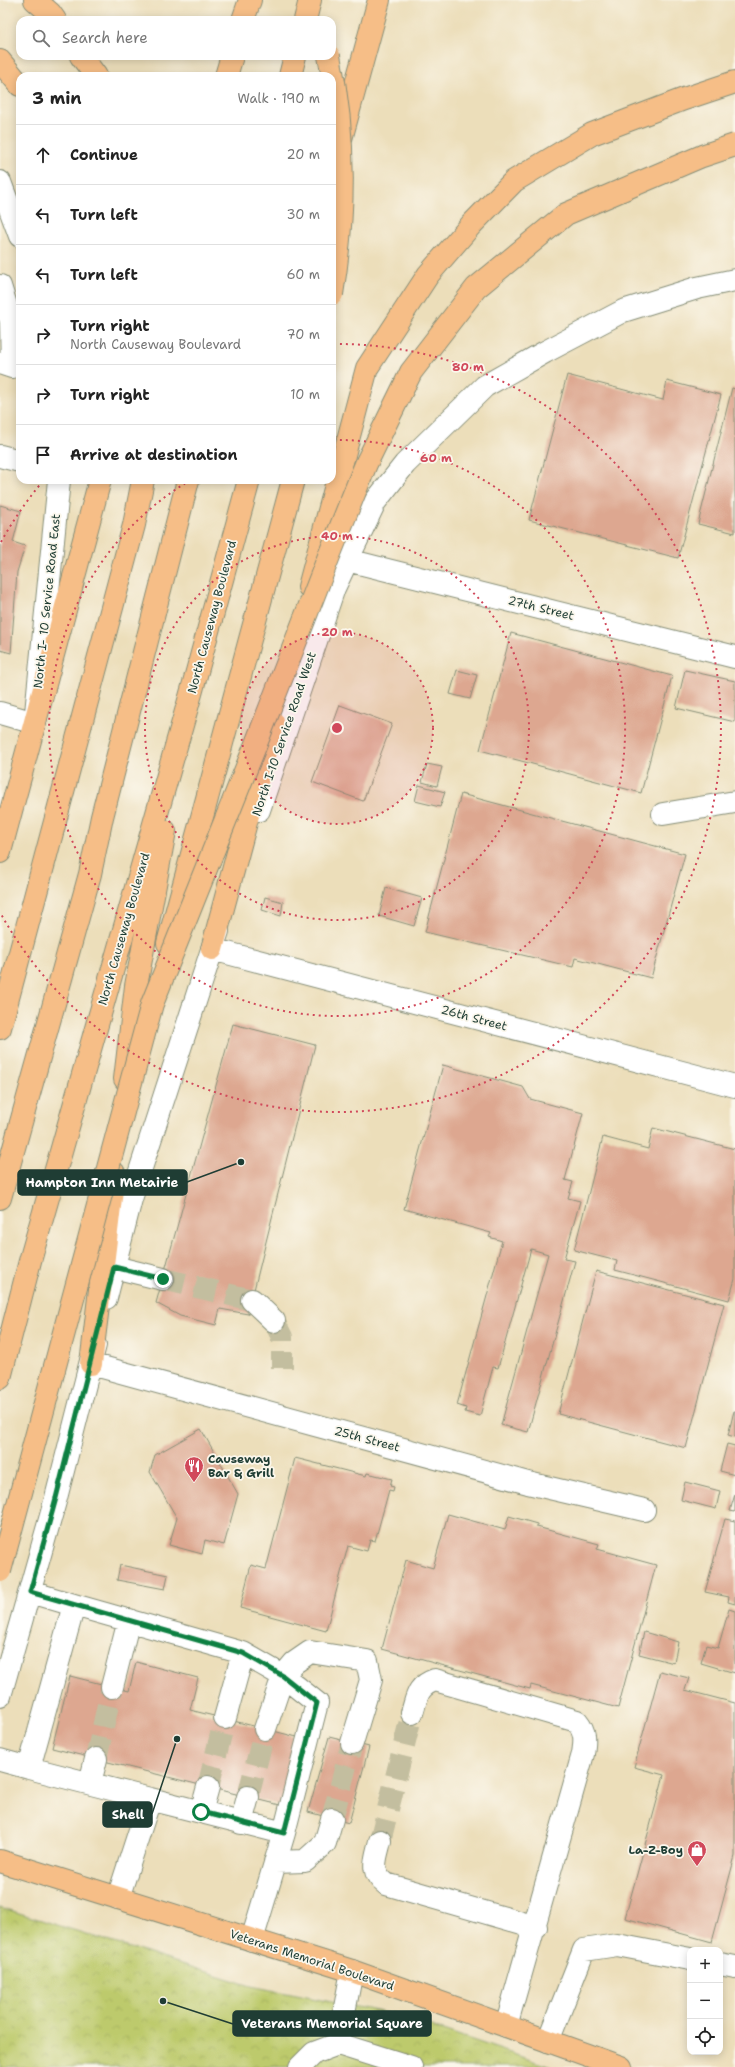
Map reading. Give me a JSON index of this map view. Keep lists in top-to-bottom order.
{
  "streets": {
    "main road": ["North Causeway Boulevard", "Veterans Memorial Boulevard"],
    "street": [
      "North I- 10 Service Road East",
      "27th Street",
      "North I-10 Service Road West",
      "26th Street",
      "25th Street"
    ]
  },
  "crossings": [
    ["27th Street", "North I-10 Service Road West"],
    ["North I-10 Service Road West", "26th Street"]
  ],
  "places": {
    "other": ["Hampton Inn Metairie", "Shell", "Veterans Memorial Square"],
    "restaurant": ["Causeway Bar & Grill"],
    "shop": ["La-Z-Boy"]
  },
  "page": {
    "search": "Search here",
    "heading": ["3 min", "Walk · 190 m"],
    "list": [
      ["Continue", "20 m"],
      ["Turn left", "30 m"],
      ["Turn left", "60 m"],
      ["Turn right", "North Causeway Boulevard", "70 m"],
      ["Turn right", "10 m"],
      "Arrive at destination"
    ],
    "map_buttons": ["+", "−"]
  },
  "rings": [
    "80 m",
    "60 m",
    "40 m",
    "20 m"
  ]
}
